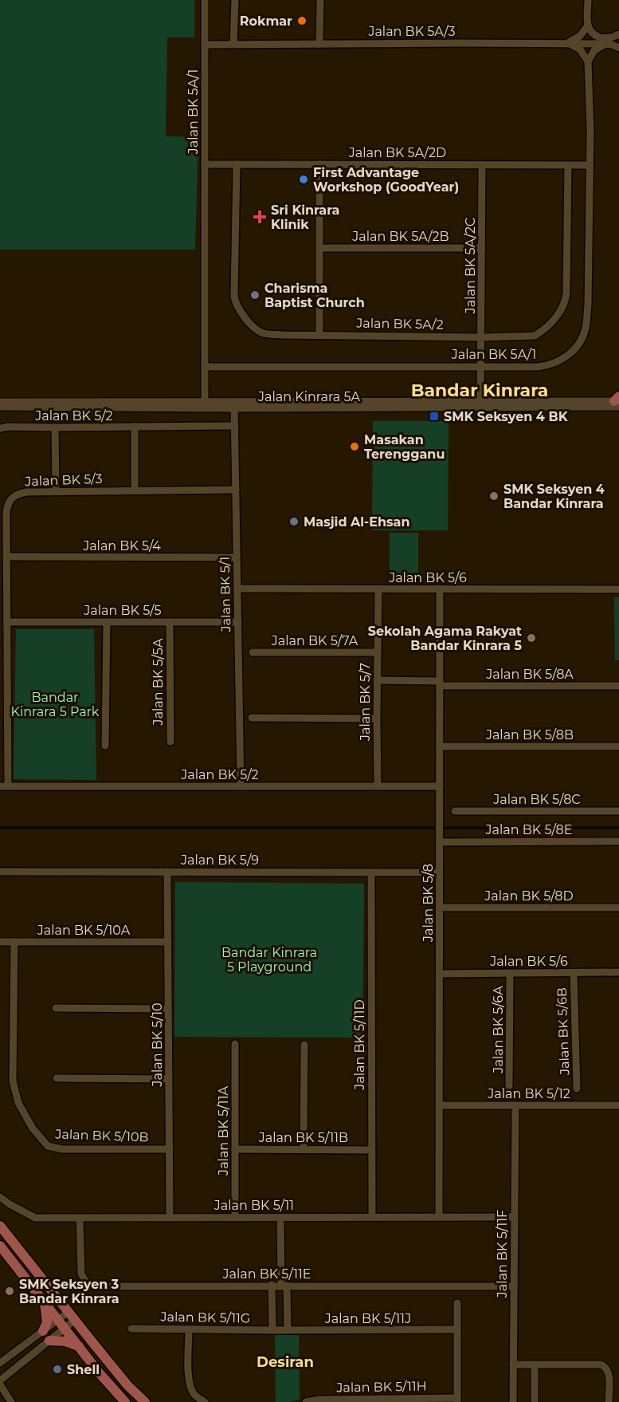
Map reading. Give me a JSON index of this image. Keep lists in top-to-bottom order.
{
  "streets": {
    "street": [
      "Jalan BK 5A/3",
      "Jalan BK 5A/1",
      "Jalan BK 5A/2D",
      "Jalan BK 5A/2B",
      "Jalan BK 5A/2C",
      "Jalan BK 5A/2",
      "Jalan Kinrara 5A",
      "Jalan BK 5/2",
      "Jalan BK 5/3",
      "Jalan BK 5/4",
      "Jalan BK 5/6",
      "Jalan BK 5/1",
      "Jalan BK 5/5",
      "Jalan BK 5/7A",
      "Jalan BK 5/8A",
      "Jalan BK 5/5A",
      "Jalan BK 5/7",
      "Jalan BK 5/8B",
      "Jalan BK 5/8C",
      "Jalan BK 5/8E",
      "Jalan BK 5/9",
      "Jalan BK 5/8D",
      "Jalan BK 5/8",
      "Jalan BK 5/10A",
      "Jalan BK 5/6A",
      "Jalan BK 5/6B",
      "Jalan BK 5/10",
      "Jalan BK 5/11D",
      "Jalan BK 5/12",
      "Jalan BK 5/11A",
      "Jalan BK 5/10B",
      "Jalan BK 5/11B",
      "Jalan BK 5/11",
      "Jalan BK 5/11F",
      "Jalan BK 5/11E",
      "Jalan BK 5/11G",
      "Jalan BK 5/11J",
      "Jalan BK 5/11H"
    ]
  },
  "crossings": [
    ["Jalan BK 5A/3", "Jalan BK 5A/1"],
    ["Jalan BK 5A/1", "Jalan BK 5A/2D"],
    ["Jalan BK 5A/1", "Jalan BK 5A/2C"],
    ["Jalan BK 5A/1", "Jalan Kinrara 5A"],
    ["Jalan BK 5A/2D", "Jalan BK 5A/2C"],
    ["Jalan BK 5A/2D", "Jalan BK 5A/2"],
    ["Jalan BK 5A/2B", "Jalan BK 5A/2C"],
    ["Jalan BK 5A/2C", "Jalan BK 5A/2"],
    ["Jalan BK 5A/2C", "Jalan Kinrara 5A"],
    ["Jalan Kinrara 5A", "Jalan BK 5/1"],
    ["Jalan BK 5/2", "Jalan BK 5/3"],
    ["Jalan BK 5/2", "Jalan BK 5/1"],
    ["Jalan BK 5/2", "Jalan BK 5/7"],
    ["Jalan BK 5/2", "Jalan BK 5/8"],
    ["Jalan BK 5/3", "Jalan BK 5/4"],
    ["Jalan BK 5/3", "Jalan BK 5/1"],
    ["Jalan BK 5/3", "Jalan BK 5/5"],
    ["Jalan BK 5/4", "Jalan BK 5/1"],
    ["Jalan BK 5/6", "Jalan BK 5/1"],
    ["Jalan BK 5/6", "Jalan BK 5/7"],
    ["Jalan BK 5/6", "Jalan BK 5/8"],
    ["Jalan BK 5/6", "Jalan BK 5/6A"],
    ["Jalan BK 5/6", "Jalan BK 5/6B"],
    ["Jalan BK 5/1", "Jalan BK 5/5"],
    ["Jalan BK 5/5", "Jalan BK 5/5A"],
    ["Jalan BK 5/7A", "Jalan BK 5/7"],
    ["Jalan BK 5/8A", "Jalan BK 5/7"],
    ["Jalan BK 5/8A", "Jalan BK 5/8"],
    ["Jalan BK 5/8B", "Jalan BK 5/8"],
    ["Jalan BK 5/8E", "Jalan BK 5/8"],
    ["Jalan BK 5/9", "Jalan BK 5/8"],
    ["Jalan BK 5/9", "Jalan BK 5/10"],
    ["Jalan BK 5/9", "Jalan BK 5/11D"],
    ["Jalan BK 5/8D", "Jalan BK 5/8"],
    ["Jalan BK 5/8", "Jalan BK 5/12"],
    ["Jalan BK 5/8", "Jalan BK 5/11"],
    ["Jalan BK 5/10A", "Jalan BK 5/10"],
    ["Jalan BK 5/10A", "Jalan BK 5/10B"],
    ["Jalan BK 5/10", "Jalan BK 5/10B"],
    ["Jalan BK 5/10", "Jalan BK 5/11"],
    ["Jalan BK 5/11D", "Jalan BK 5/11B"],
    ["Jalan BK 5/11D", "Jalan BK 5/11"],
    ["Jalan BK 5/12", "Jalan BK 5/11F"],
    ["Jalan BK 5/11A", "Jalan BK 5/11B"],
    ["Jalan BK 5/11A", "Jalan BK 5/11"],
    ["Jalan BK 5/11", "Jalan BK 5/11F"],
    ["Jalan BK 5/11", "Jalan BK 5/11E"],
    ["Jalan BK 5/11F", "Jalan BK 5/11E"],
    ["Jalan BK 5/11G", "Jalan BK 5/11J"]
  ],
  "districts": ["Bandar Kinrara", "Desiran"],
  "parks": ["Bandar Kinrara 5 Park", "Bandar Kinrara 5 Playground"],
  "places": {
    "other": [
      "Rokmar",
      "First Advantage Workshop (GoodYear)",
      "Charisma Baptist Church",
      "Masakan Terengganu",
      "SMK Seksyen 4 Bandar Kinrara",
      "Masjid Al-Ehsan",
      "Sekolah Agama Rakyat Bandar Kinrara 5",
      "SMK Seksyen 3 Bandar Kinrara",
      "Shell"
    ],
    "health": ["Sri Kinrara Klinik"],
    "transit": ["SMK Seksyen 4 BK"]
  }
}
